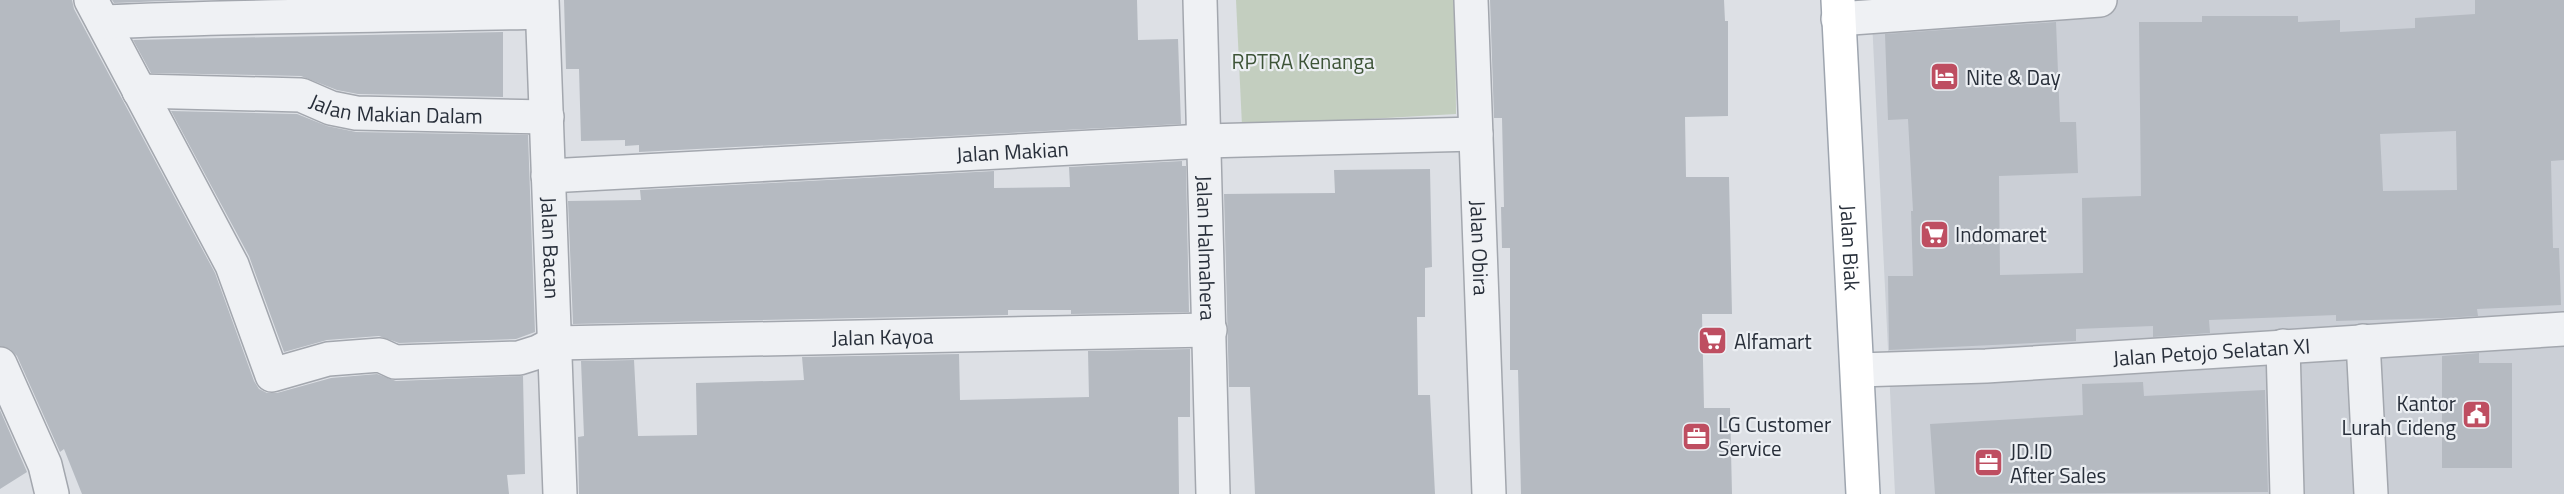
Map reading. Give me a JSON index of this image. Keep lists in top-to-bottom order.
{
  "streets": {
    "main road": ["Jalan Biak"],
    "street": [
      "Jalan Makian Dalam",
      "Jalan Makian",
      "Jalan Bacan",
      "Jalan Halmahera",
      "Jalan Obira",
      "Jalan Kayoa",
      "Jalan Petojo Selatan XI"
    ]
  },
  "crossings": [
    ["Jalan Makian Dalam", "Jalan Bacan"],
    ["Jalan Makian", "Jalan Bacan"],
    ["Jalan Makian", "Jalan Halmahera"],
    ["Jalan Makian", "Jalan Obira"],
    ["Jalan Bacan", "Jalan Kayoa"],
    ["Jalan Halmahera", "Jalan Kayoa"],
    ["Jalan Biak", "Jalan Petojo Selatan XI"]
  ],
  "parks": ["RPTRA Kenanga"],
  "places": {
    "hotel": ["Nite & Day"],
    "supermarket": ["Indomaret", "Alfamart"],
    "public building": ["Kantor Lurah Cideng"],
    "office": ["LG Customer Service", "JD.ID After Sales"]
  }
}
